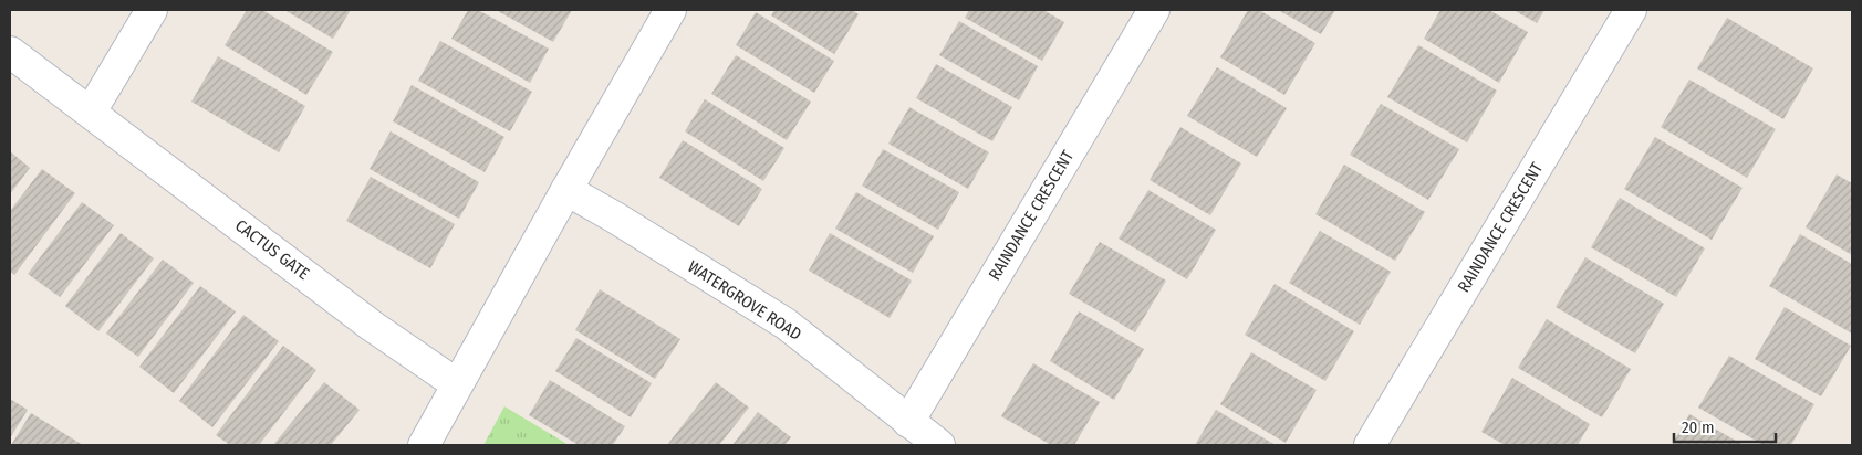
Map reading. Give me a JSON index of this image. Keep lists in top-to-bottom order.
{
  "streets": {
    "street": ["RAINDANCE CRESCENT", "CACTUS GATE", "WATERGROVE ROAD"]
  },
  "crossings": [
    ["RAINDANCE CRESCENT", "WATERGROVE ROAD"]
  ],
  "scale_bar": "20 m"
}
